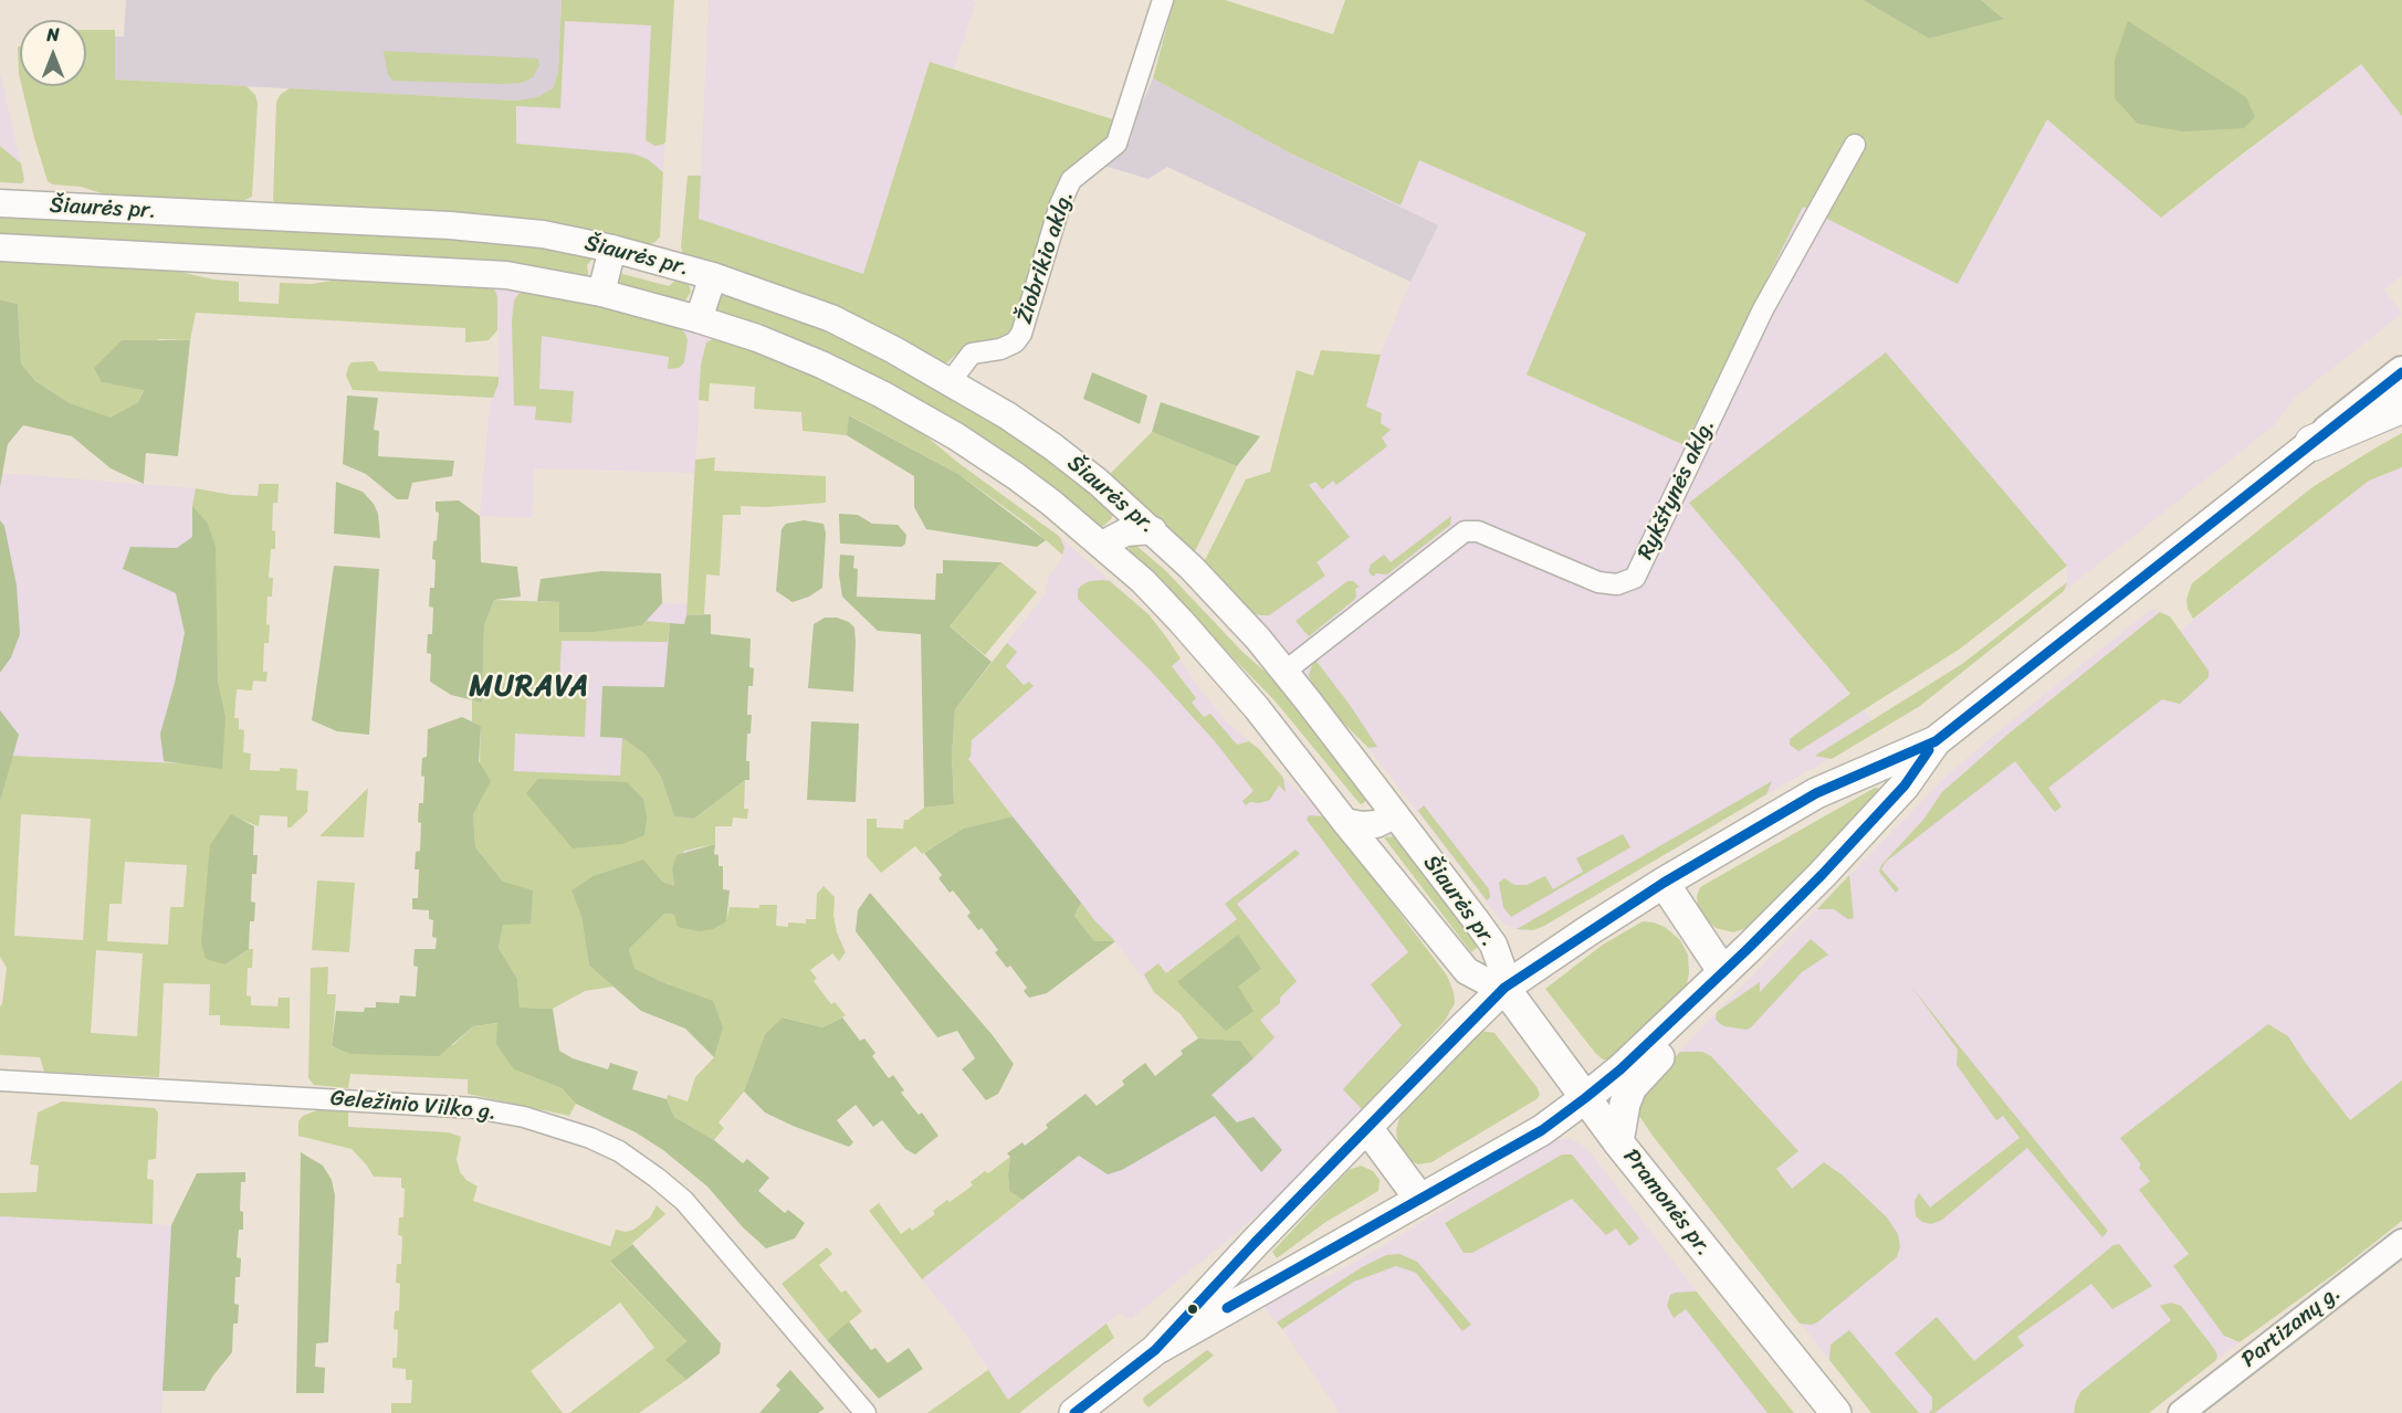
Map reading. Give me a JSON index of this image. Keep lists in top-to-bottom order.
{
  "streets": {
    "main road": ["Šiaurės pr.", "Pramonės pr."],
    "street": [
      "Žiobrikio aklg.",
      "Rykštynės aklg.",
      "Geležinio Vilko g.",
      "Partizanų g."
    ]
  },
  "crossings": [
    ["Šiaurės pr.", "Žiobrikio aklg."],
    ["Šiaurės pr.", "Rykštynės aklg."],
    ["Šiaurės pr.", "Pramonės pr."]
  ],
  "districts": ["MURAVA"],
  "north": "top"
}
